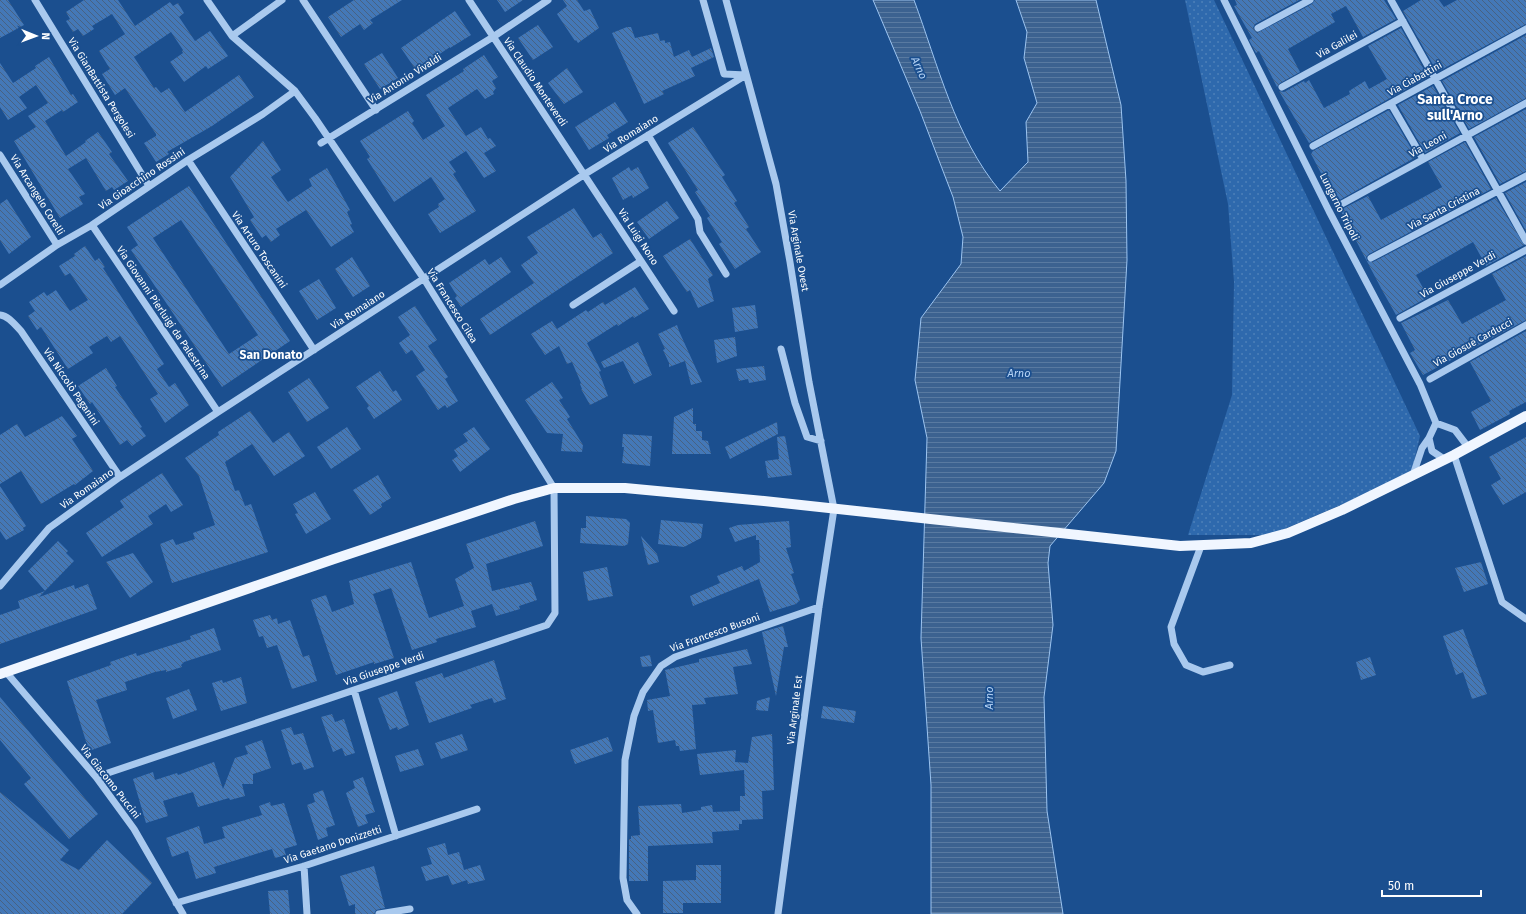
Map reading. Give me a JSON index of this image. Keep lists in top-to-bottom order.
{
  "streets": {
    "street": [
      "Via Galilei",
      "Via Antonio Vivaldi",
      "Via Ciabattini",
      "Via Claudio Monteverdi",
      "Via GianBattista Pergolesi",
      "Via Romaiano",
      "Via Leoni",
      "Via Gioacchino Rossini",
      "Via Arcangelo Corelli",
      "Lungarno Tripoli",
      "Via Santa Cristina",
      "Via Luigi Nono",
      "Via Arturo Toscanini",
      "Via Arginale Ovest",
      "Via Giuseppe Verdi",
      "Via Francesco Cilea",
      "Via Giovanni Pierluigi da Palestrina",
      "Via Giosuè Carducci",
      "Via Niccolò Paganini",
      "Via Francesco Busoni",
      "Via Arginale Est",
      "Via Giacomo Puccini",
      "Via Gaetano Donizzetti"
    ]
  },
  "crossings": [
    ["Via Antonio Vivaldi", "Via Claudio Monteverdi"],
    ["Via Antonio Vivaldi", "Via Francesco Cilea"],
    ["Via Claudio Monteverdi", "Via Romaiano"],
    ["Via Claudio Monteverdi", "Via Luigi Nono"],
    ["Via GianBattista Pergolesi", "Via Gioacchino Rossini"],
    ["Via Romaiano", "Via Luigi Nono"],
    ["Via Romaiano", "Via Arturo Toscanini"],
    ["Via Romaiano", "Via Arginale Ovest"],
    ["Via Romaiano", "Via Francesco Cilea"],
    ["Via Romaiano", "Via Giovanni Pierluigi da Palestrina"],
    ["Via Romaiano", "Via Niccolò Paganini"],
    ["Via Gioacchino Rossini", "Via Arcangelo Corelli"],
    ["Via Gioacchino Rossini", "Via Arturo Toscanini"],
    ["Via Gioacchino Rossini", "Via Francesco Cilea"],
    ["Via Gioacchino Rossini", "Via Giovanni Pierluigi da Palestrina"],
    ["Via Arginale Ovest", "Via Arginale Est"],
    ["Via Giuseppe Verdi", "Via Francesco Cilea"],
    ["Via Giuseppe Verdi", "Via Giacomo Puccini"],
    ["Via Giuseppe Verdi", "Via Gaetano Donizzetti"],
    ["Via Francesco Busoni", "Via Arginale Est"],
    ["Via Giacomo Puccini", "Via Gaetano Donizzetti"]
  ],
  "districts": ["Santa Croce sull'Arno", "San Donato"],
  "water": ["Arno"],
  "scale_bar": "50 m",
  "north": "right"
}
